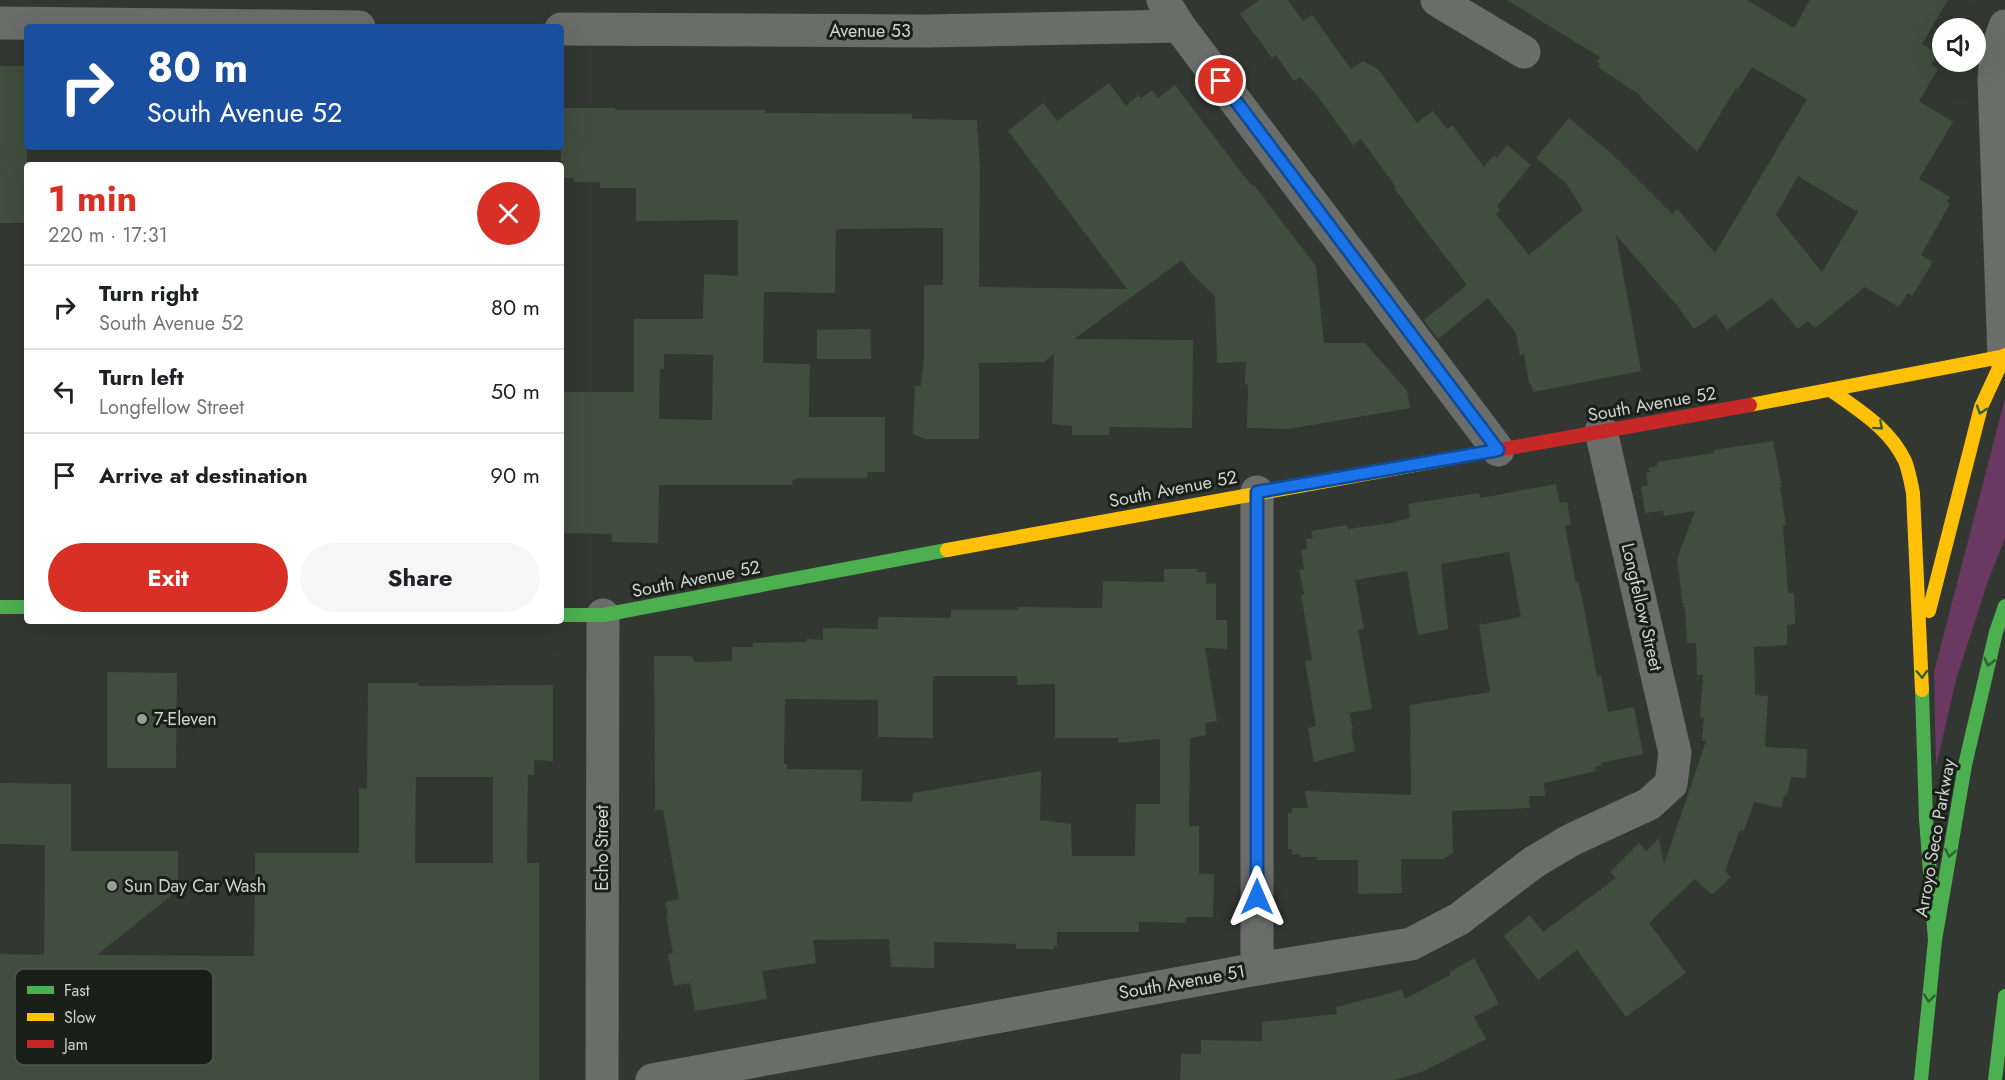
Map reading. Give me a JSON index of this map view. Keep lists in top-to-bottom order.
{
  "streets": {
    "main road": ["South Avenue 52", "Arroyo Seco Parkway"],
    "street": [
      "Avenue 53",
      "Longfellow Street",
      "Echo Street",
      "South Avenue 51"
    ]
  },
  "crossings": [
    ["South Avenue 52", "Longfellow Street"],
    ["South Avenue 52", "Echo Street"],
    ["Longfellow Street", "South Avenue 51"]
  ],
  "places": ["7-Eleven", "Sun Day Car Wash"],
  "legend": ["Fast", "Slow", "Jam"],
  "page": {
    "turn": ["80 m", "South Avenue 52"],
    "heading": ["1 min", "220 m · 17:31"],
    "list": [
      {
        "name": "Turn right",
        "note": "South Avenue 52",
        "value": "80 m"
      },
      {
        "name": "Turn left",
        "note": "Longfellow Street",
        "value": "50 m"
      },
      {
        "name": "Arrive at destination",
        "value": "90 m"
      }
    ],
    "buttons": ["Exit", "Share"]
  }
}
